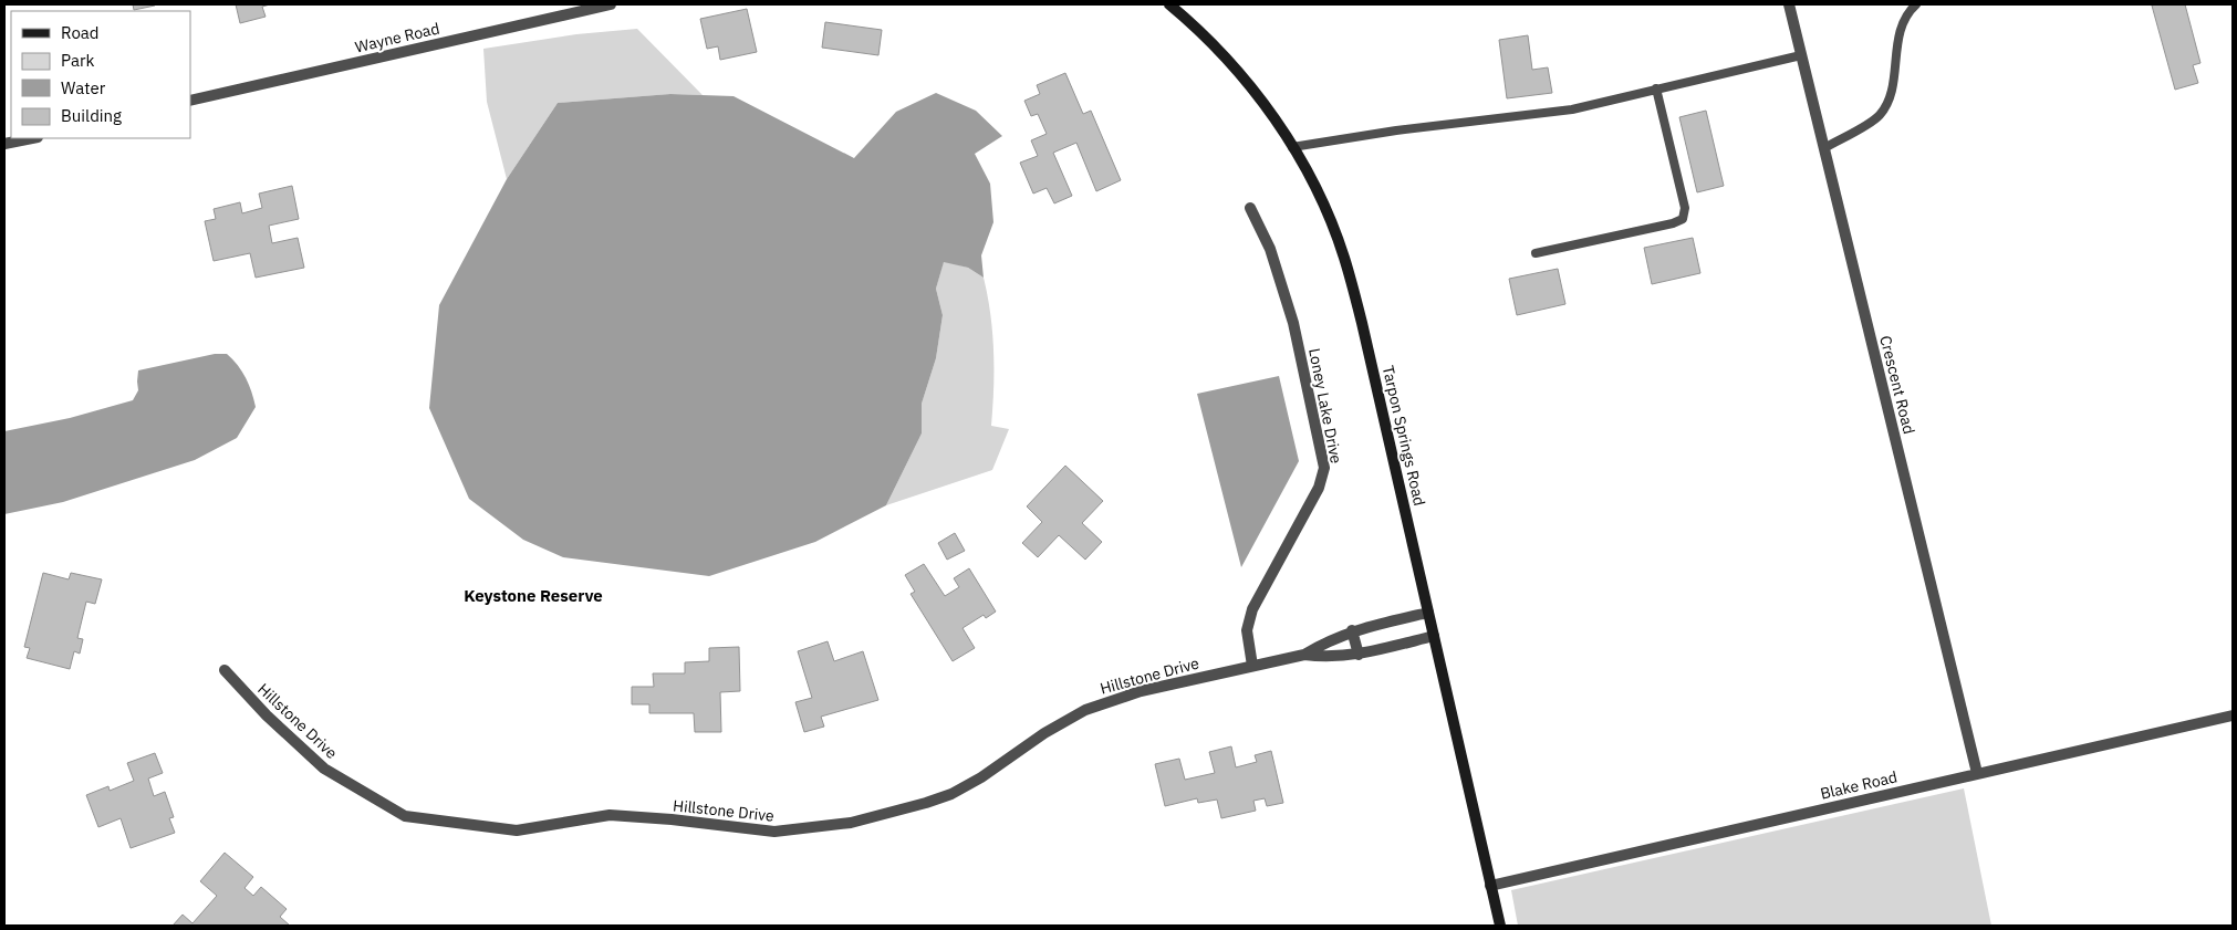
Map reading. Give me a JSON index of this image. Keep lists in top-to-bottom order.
{
  "streets": {
    "main road": ["Tarpon Springs Road"],
    "street": [
      "Wayne Road",
      "Crescent Road",
      "Loney Lake Drive",
      "Hillstone Drive",
      "Blake Road"
    ]
  },
  "crossings": [
    ["Crescent Road", "Blake Road"],
    ["Loney Lake Drive", "Hillstone Drive"],
    ["Tarpon Springs Road", "Hillstone Drive"],
    ["Tarpon Springs Road", "Blake Road"]
  ],
  "districts": ["Keystone Reserve"],
  "legend": [
    "Road",
    "Park",
    "Water",
    "Building"
  ]
}
